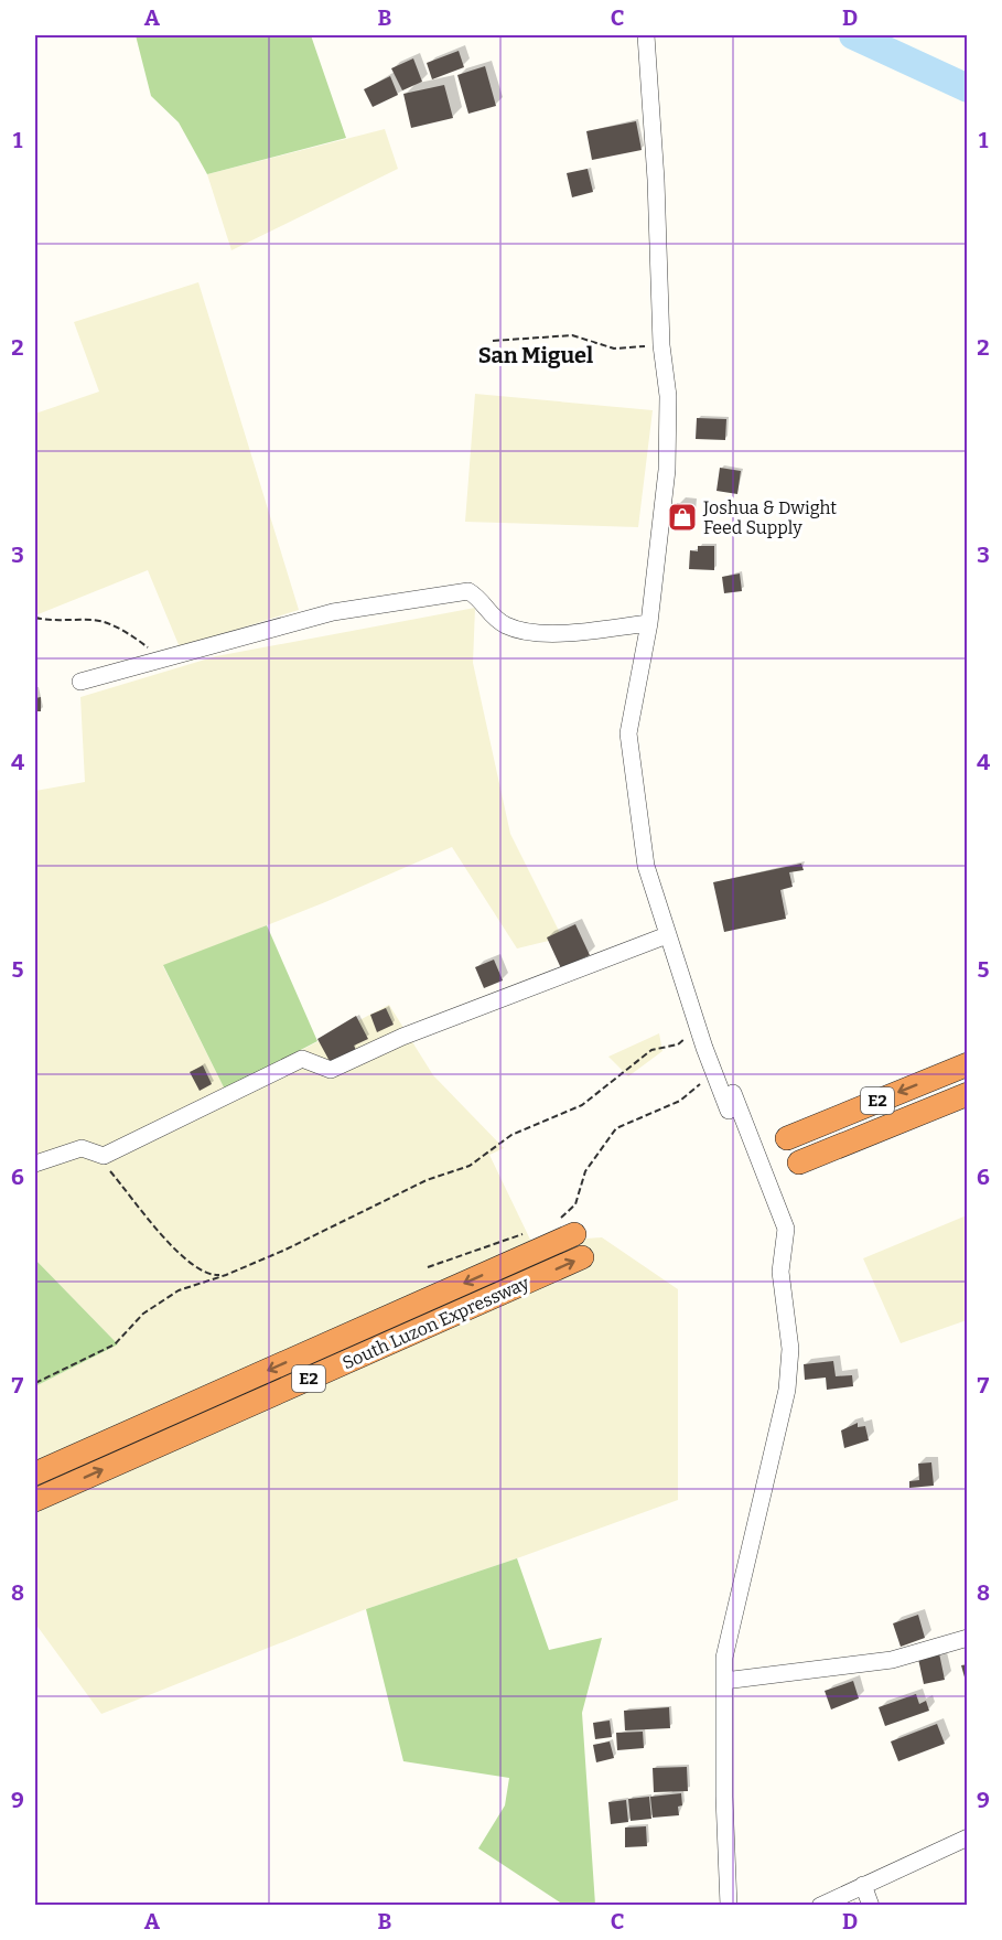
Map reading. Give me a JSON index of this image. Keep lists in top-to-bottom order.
{
  "streets": {
    "highway": ["E2", "South Luzon Expressway"]
  },
  "districts": ["San Miguel"],
  "places": {
    "shop": ["Joshua & Dwight Feed Supply"]
  },
  "grid": {
    "columns": [
      "A",
      "B",
      "C",
      "D"
    ],
    "rows": [
      "1",
      "2",
      "3",
      "4",
      "5",
      "6",
      "7",
      "8",
      "9"
    ]
  }
}
